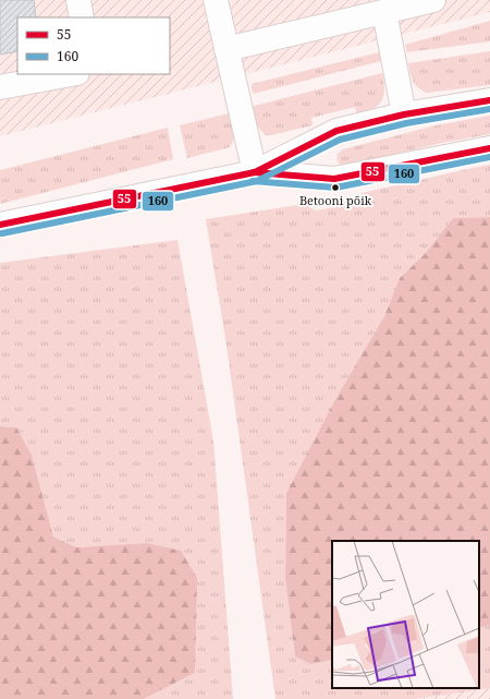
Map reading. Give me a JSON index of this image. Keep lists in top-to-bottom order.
{
  "places": ["Betooni põik"],
  "lines": ["transit line 55", "transit line 160"],
  "legend": ["55", "160"]
}
